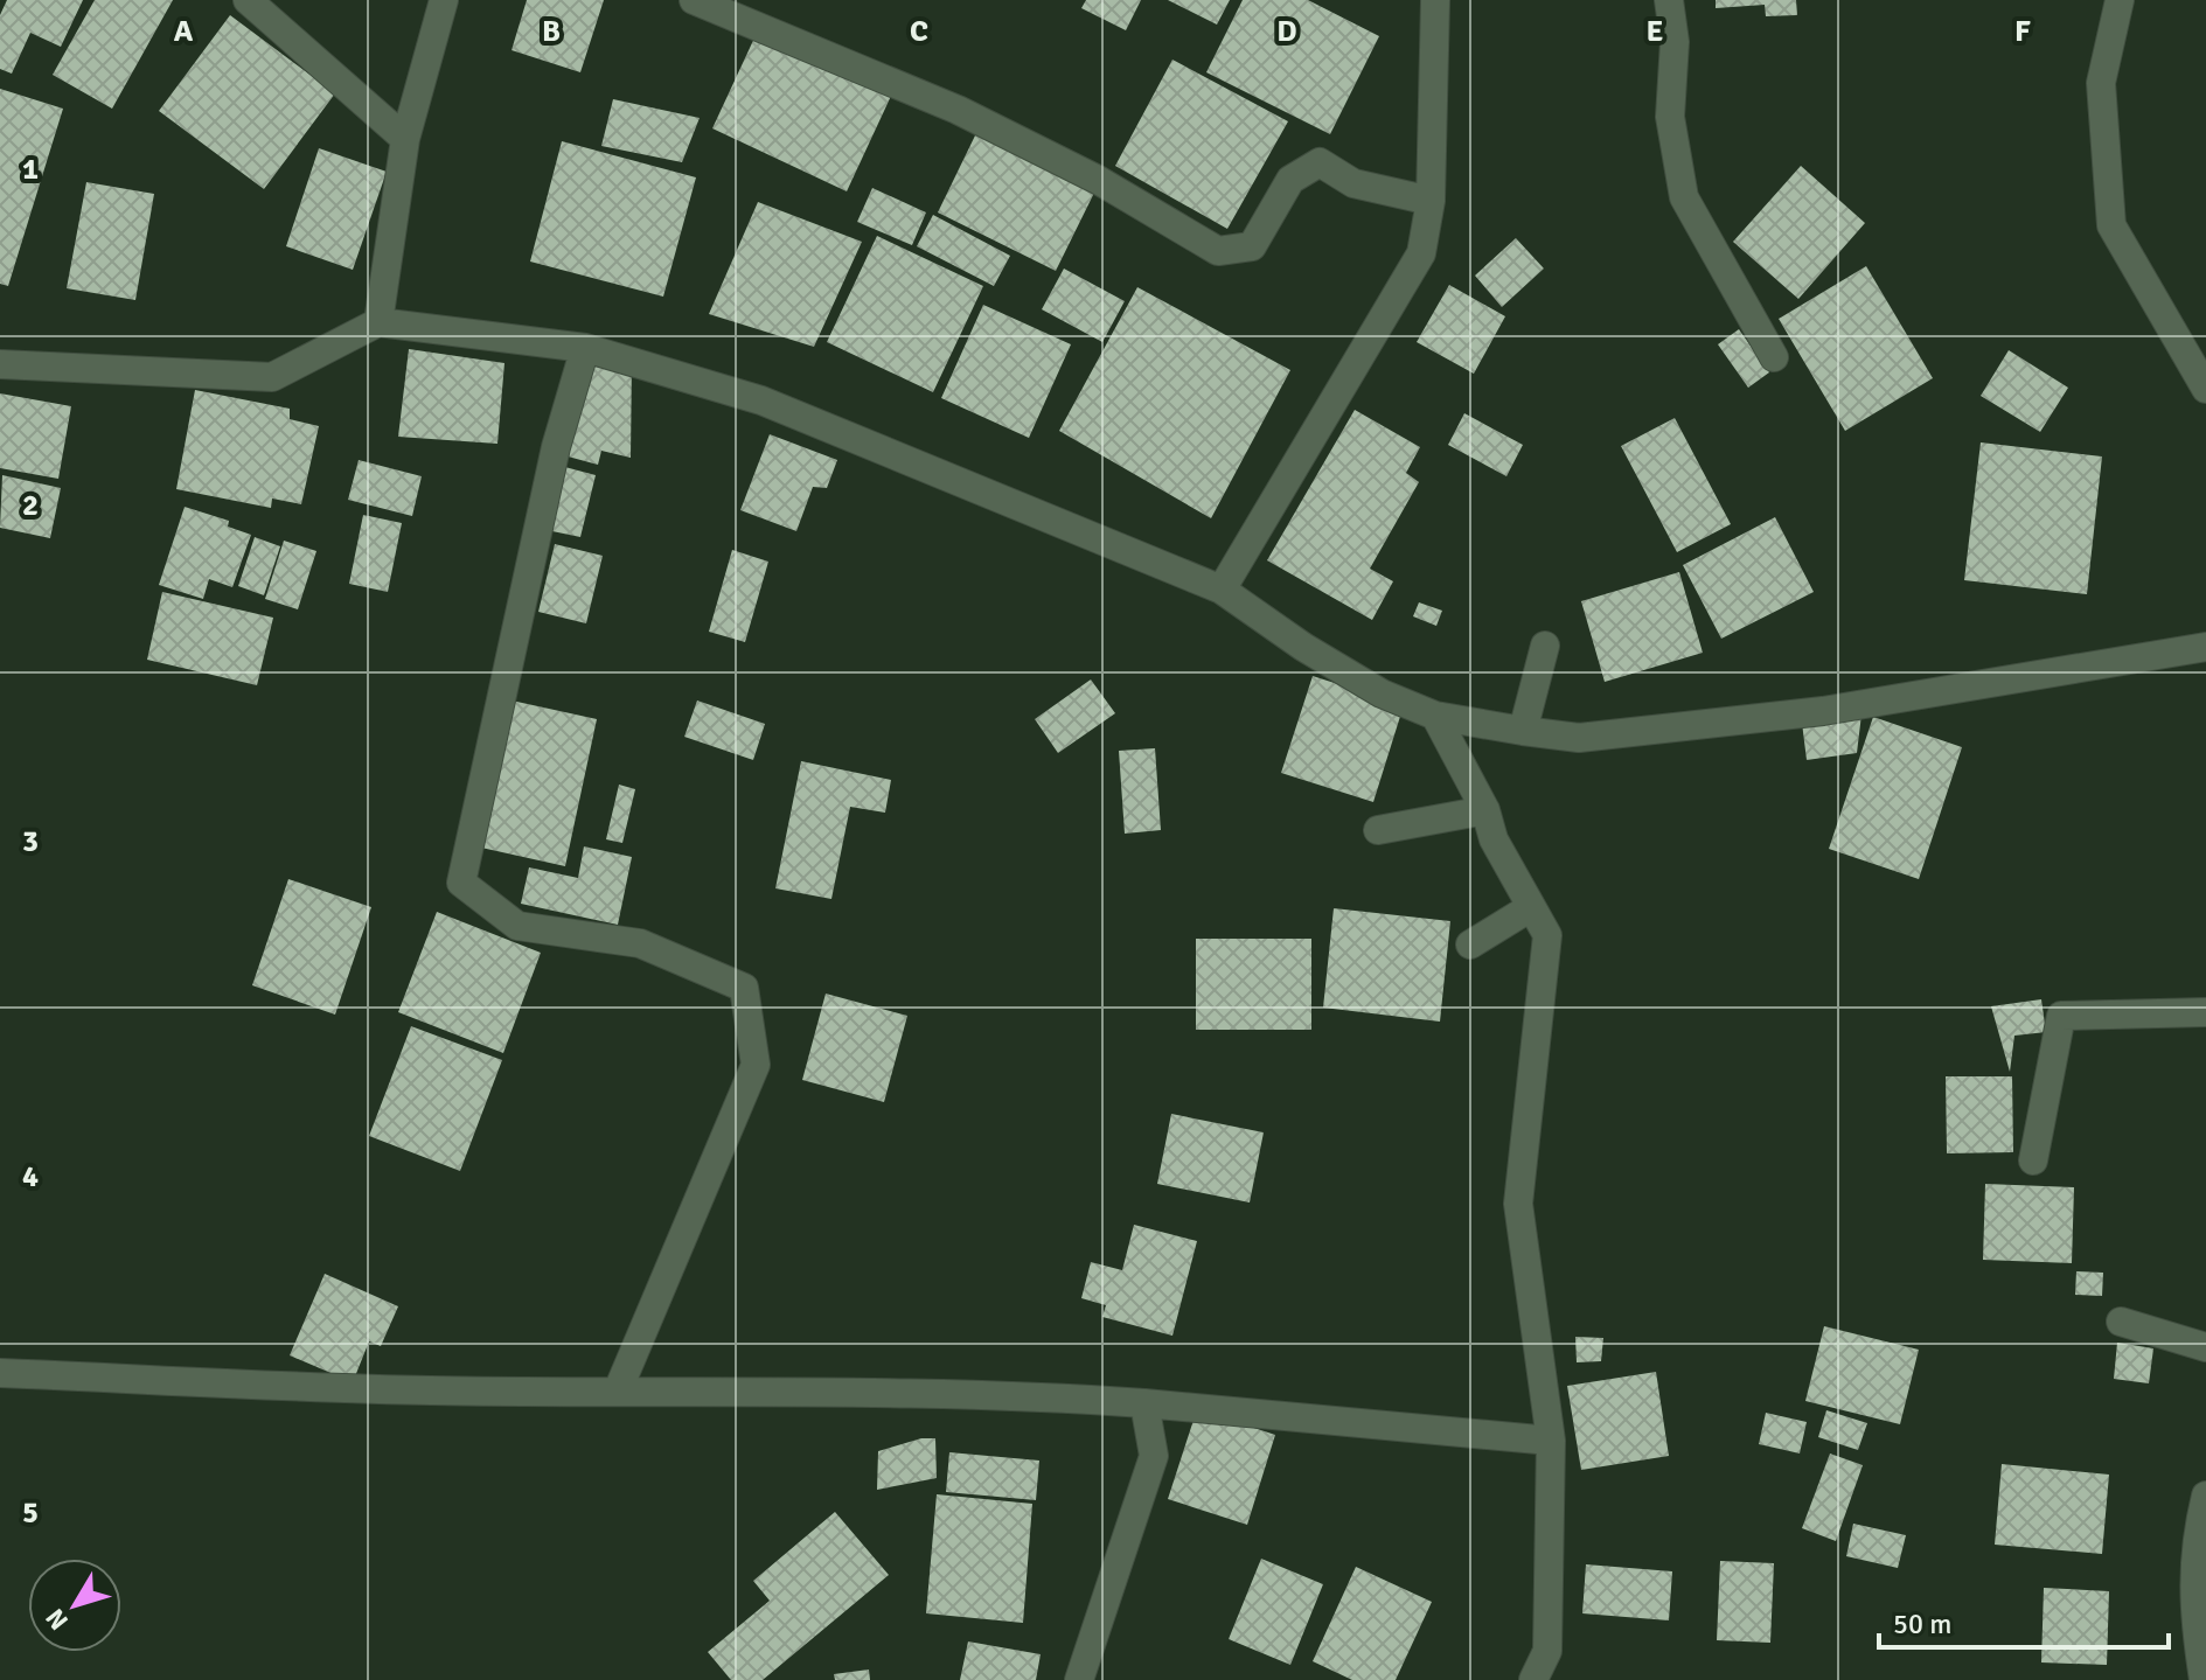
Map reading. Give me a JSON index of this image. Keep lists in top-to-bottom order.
{
  "scale_bar": "50 m",
  "north": "bottom left",
  "grid": {
    "columns": [
      "A",
      "B",
      "C",
      "D",
      "E",
      "F"
    ],
    "rows": [
      "1",
      "2",
      "3",
      "4",
      "5"
    ]
  }
}
